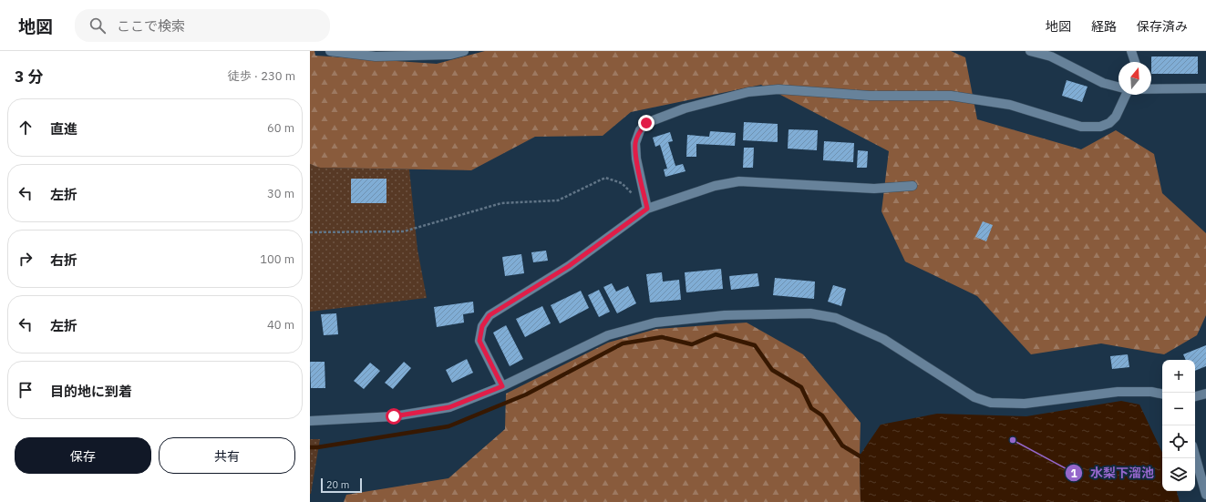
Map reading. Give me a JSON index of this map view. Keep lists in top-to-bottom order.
{
  "places": ["水梨下溜池"],
  "scale_bar": "20 m",
  "north": "top",
  "page": {
    "header": "地図",
    "search": "ここで検索",
    "nav": ["地図", "経路", "保存済み"],
    "heading": ["3 分", "徒歩 · 230 m"],
    "list": [
      ["直進", "60 m"],
      ["左折", "30 m"],
      ["右折", "100 m"],
      ["左折", "40 m"],
      "目的地に到着"
    ],
    "map_buttons": ["+", "−"],
    "buttons": ["保存", "共有"],
    "scale": "20 m"
  }
}
